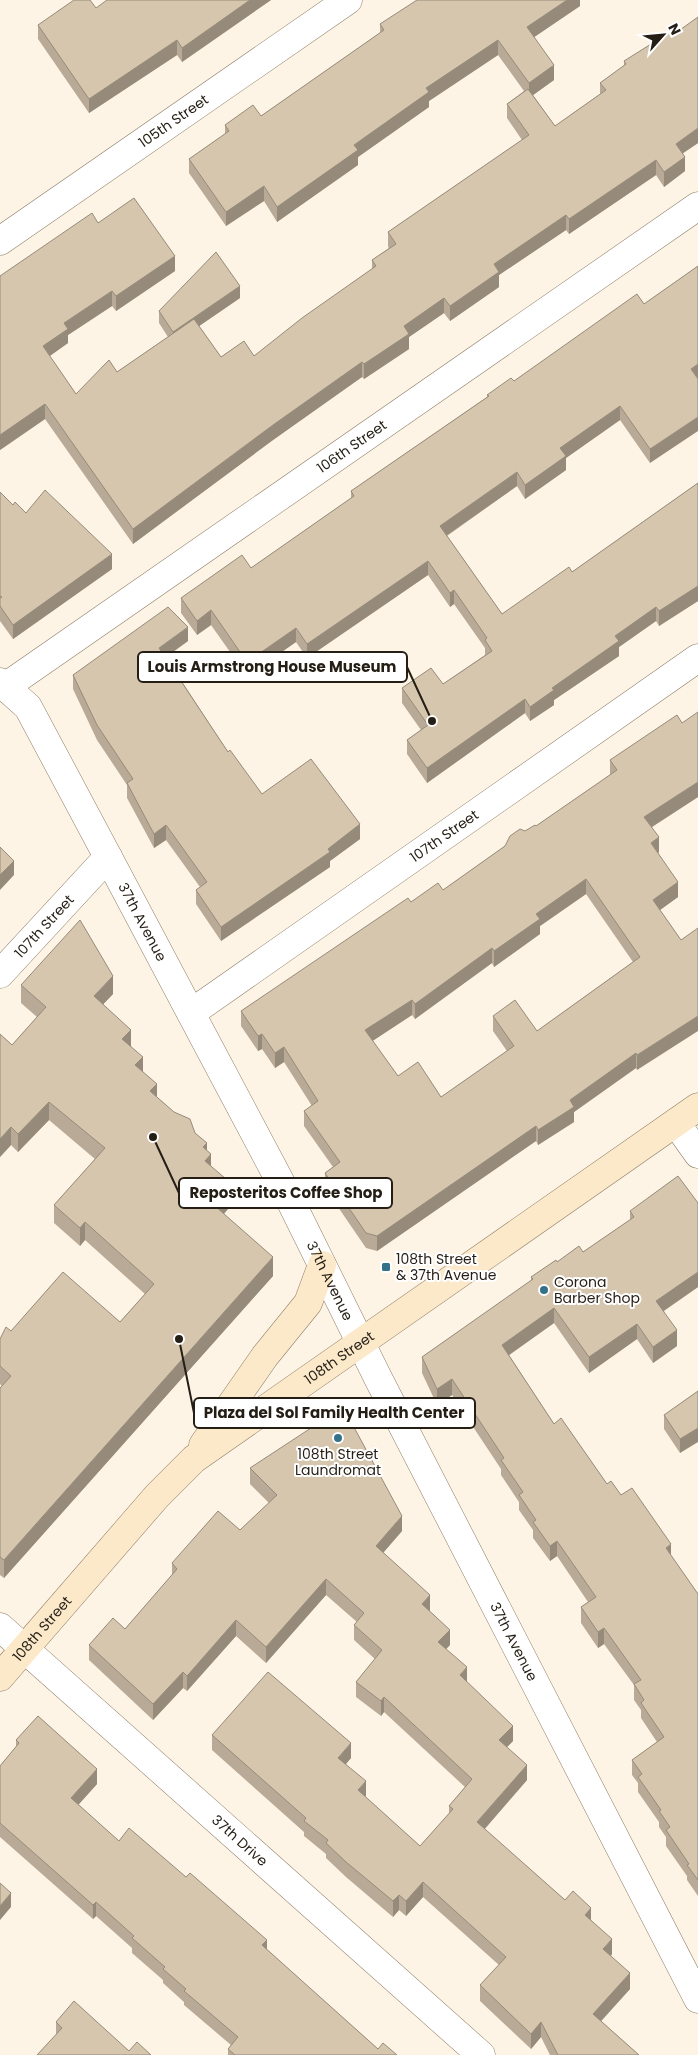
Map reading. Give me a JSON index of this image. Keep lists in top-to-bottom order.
{
  "streets": {
    "main road": ["108th Street"],
    "street": [
      "105th Street",
      "106th Street",
      "107th Street",
      "37th Avenue",
      "37th Drive"
    ]
  },
  "crossings": [
    ["106th Street", "37th Avenue"],
    ["107th Street", "37th Avenue"],
    ["37th Avenue", "108th Street"],
    ["108th Street", "37th Drive"]
  ],
  "places": {
    "other": [
      "Louis Armstrong House Museum",
      "Reposteritos Coffee Shop",
      "Corona Barber Shop",
      "Plaza del Sol Family Health Center",
      "108th Street Laundromat"
    ],
    "transit": ["108th Street & 37th Avenue"]
  },
  "north": "top right"
}
